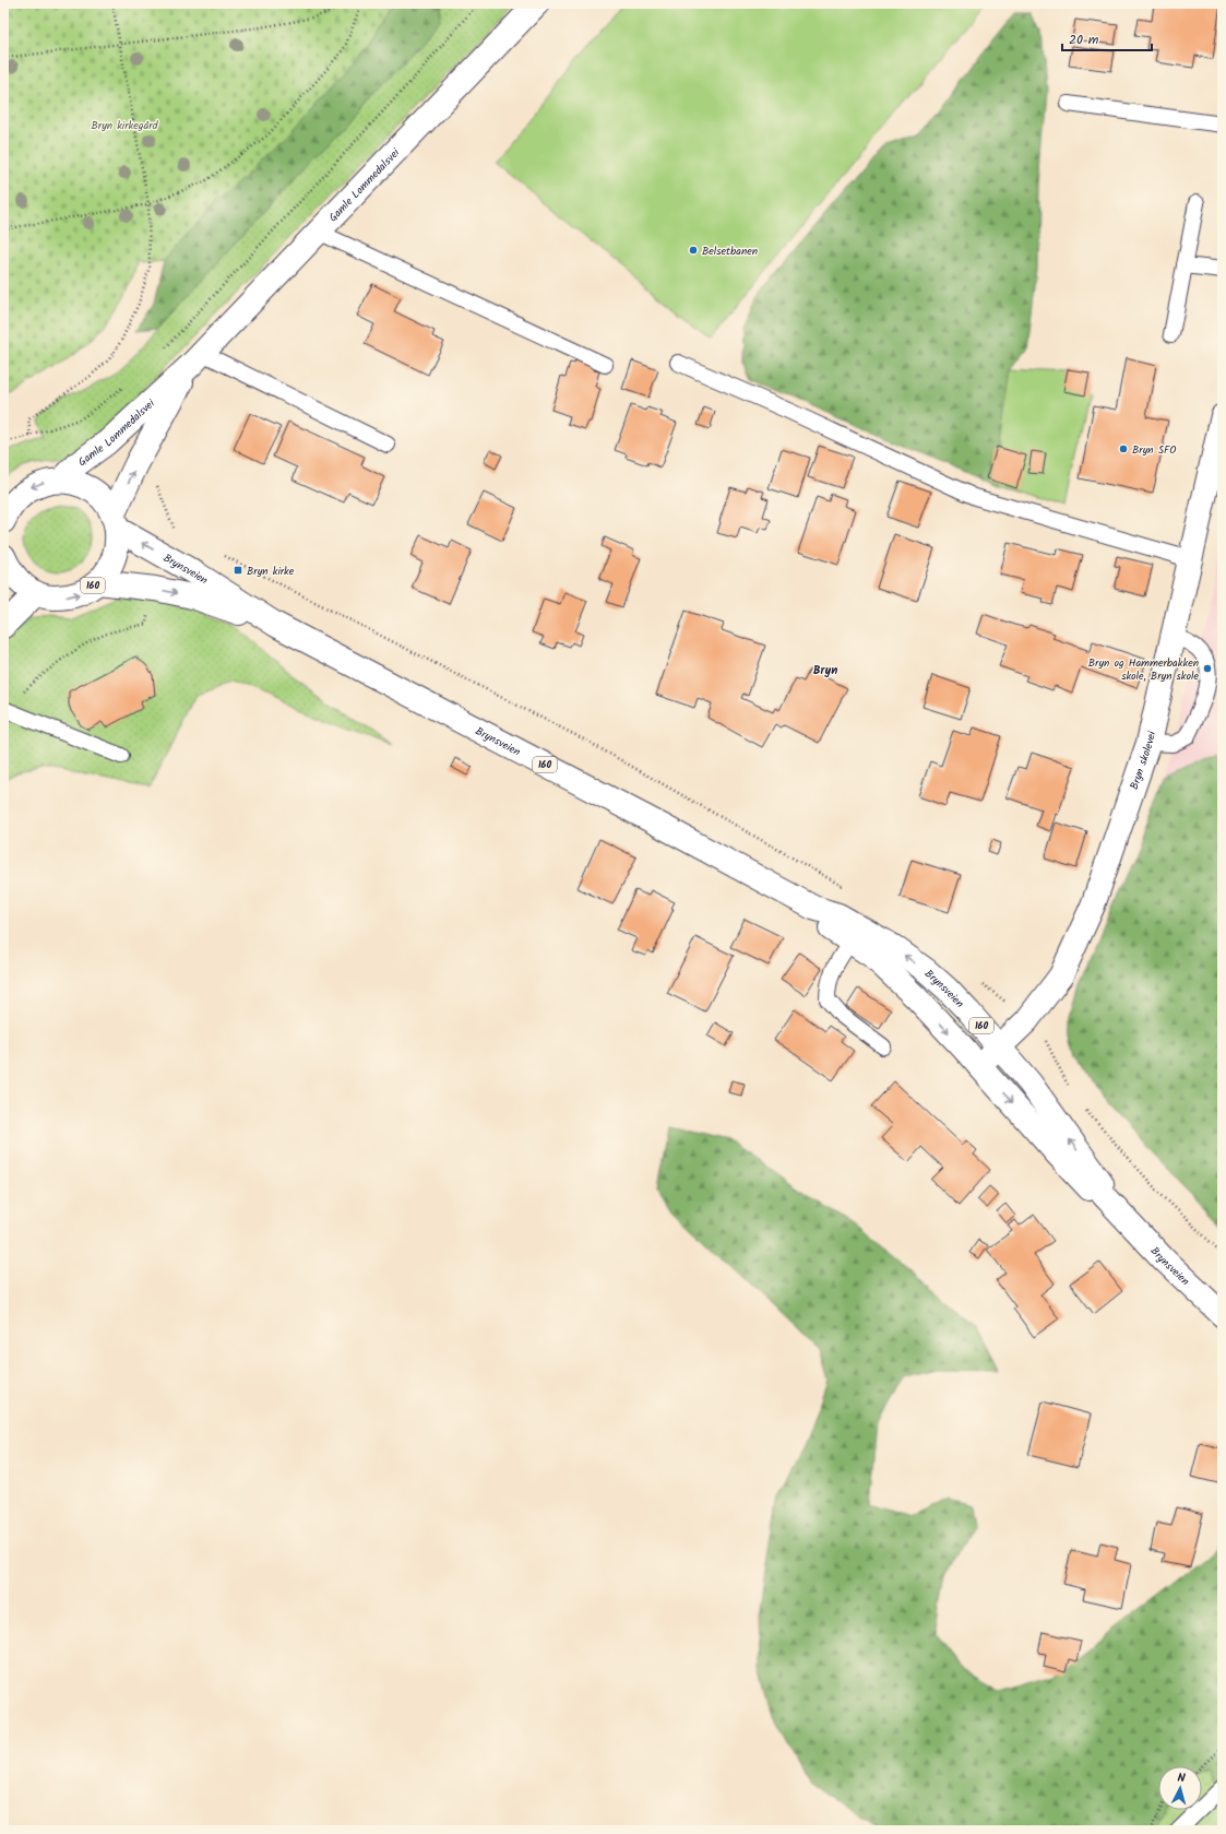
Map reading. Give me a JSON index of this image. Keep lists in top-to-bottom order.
{
  "streets": {
    "main road": [
      "Gamle Lommedalsvei",
      "Brynsveien",
      "160",
      "Bryn skolevei"
    ]
  },
  "crossings": [
    ["Gamle Lommedalsvei", "Brynsveien"],
    ["Gamle Lommedalsvei", "160"],
    ["Brynsveien", "160"],
    ["Brynsveien", "Bryn skolevei"]
  ],
  "districts": ["Bryn"],
  "parks": ["Bryn kirkegård"],
  "places": {
    "other": ["Belsetbanen", "Bryn SFO", "Bryn og Hammerbakken skole, Bryn skole"],
    "transit": ["Bryn kirke"]
  },
  "scale_bar": "20 m",
  "north": "top"
}
